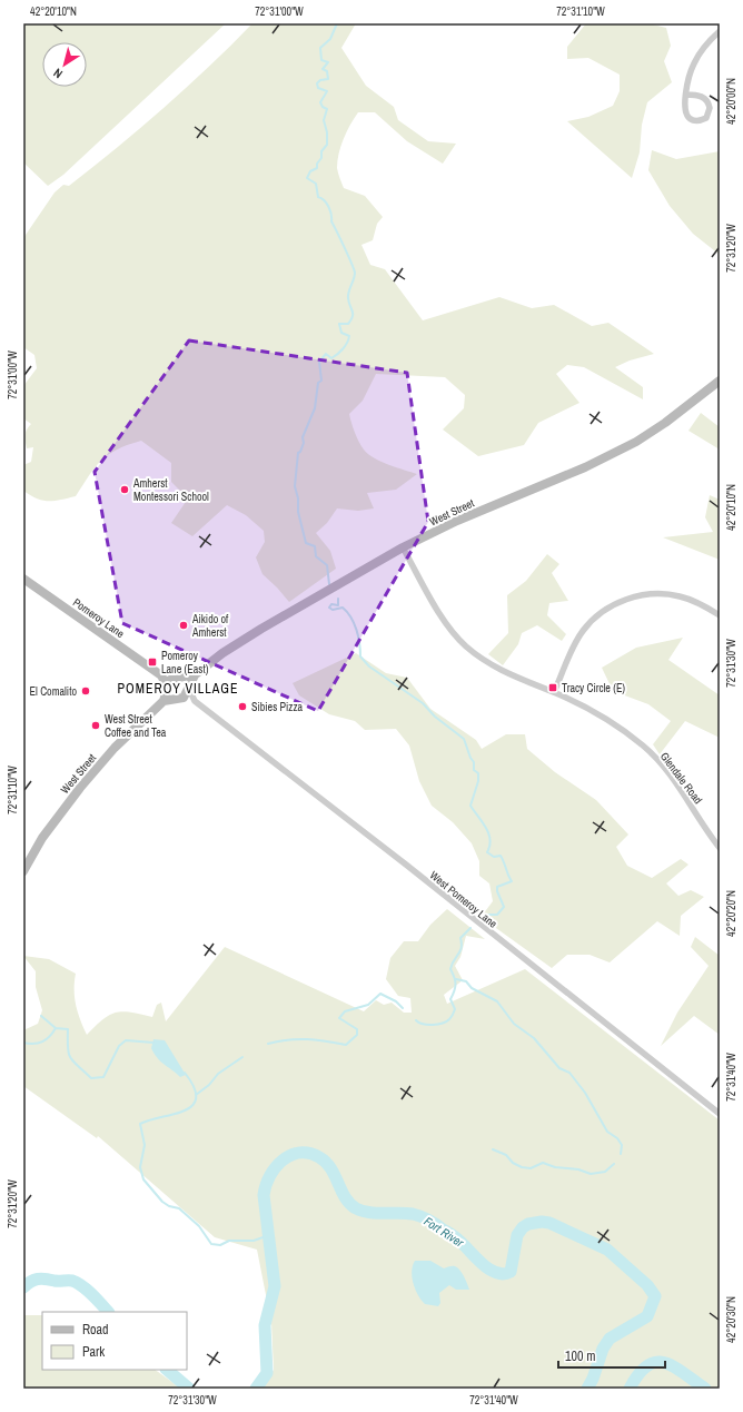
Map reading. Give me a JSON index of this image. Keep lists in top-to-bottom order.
{
  "streets": {
    "main road": ["West Street", "Pomeroy Lane"],
    "street": ["Glendale Road", "West Pomeroy Lane"]
  },
  "crossings": [
    ["West Street", "Pomeroy Lane"],
    ["West Street", "Glendale Road"],
    ["West Street", "West Pomeroy Lane"],
    ["Pomeroy Lane", "West Pomeroy Lane"]
  ],
  "districts": ["POMEROY VILLAGE"],
  "water": ["Fort River"],
  "places": {
    "other": [
      "Amherst Montessori School",
      "Aikido of Amherst",
      "El Comalito",
      "Sibies Pizza",
      "West Street Coffee and Tea"
    ],
    "transit": ["Pomeroy Lane (East)", "Tracy Circle (E)"]
  },
  "legend": ["Road", "Park"],
  "scale_bar": "100 m",
  "north": "bottom left",
  "coordinates": [
    "42°20'10\"N",
    "72°31'00\"W",
    "72°31'10\"W",
    "42°20'00\"N",
    "72°31'20\"W",
    "72°31'30\"W",
    "42°20'20\"N",
    "72°31'40\"W",
    "42°20'30\"N"
  ]
}
